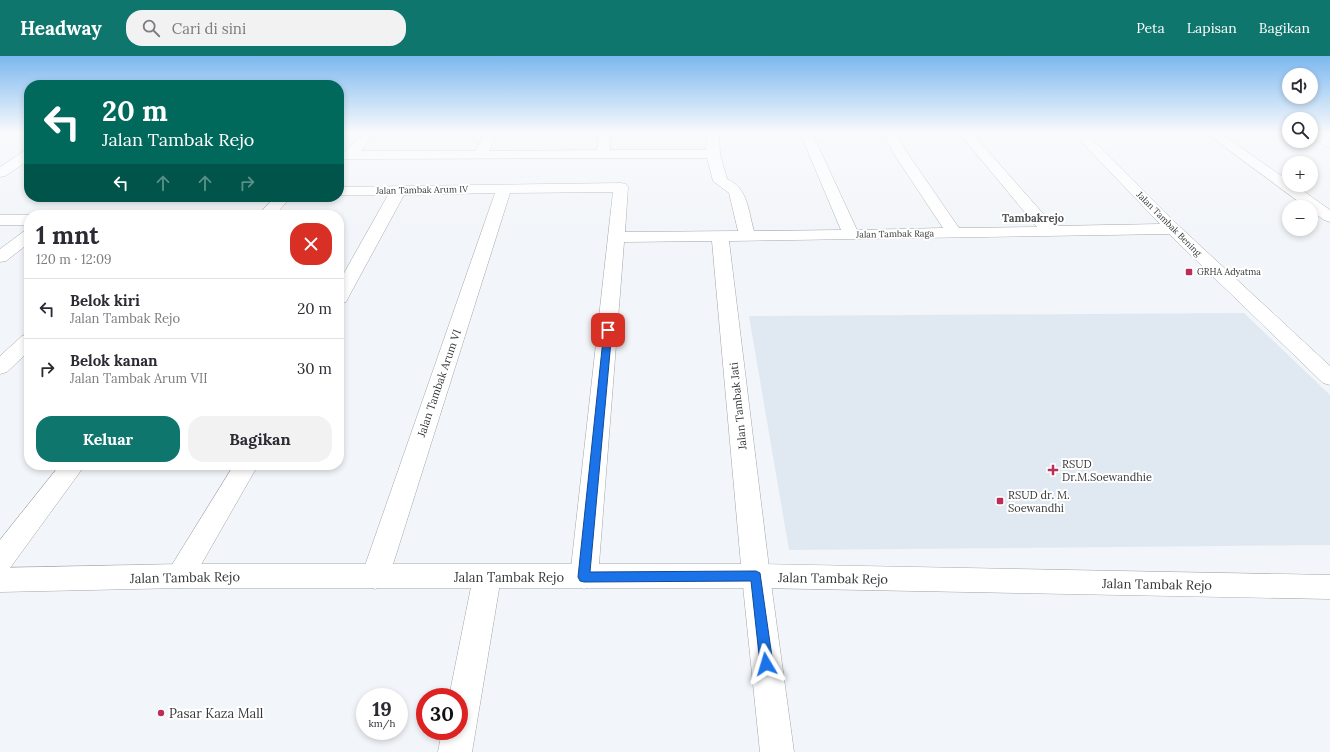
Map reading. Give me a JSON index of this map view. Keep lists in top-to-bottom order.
{
  "streets": {
    "street": [
      "Jalan Tambak Arum IV",
      "Jalan Tambak Bening",
      "Jalan Tambak Raga",
      "Jalan Tambak Arum VI",
      "Jalan Tambak Jati",
      "Jalan Tambak Rejo"
    ]
  },
  "crossings": [
    ["Jalan Tambak Arum IV", "Jalan Tambak Raga"],
    ["Jalan Tambak Arum IV", "Jalan Tambak Arum VI"],
    ["Jalan Tambak Bening", "Jalan Tambak Raga"],
    ["Jalan Tambak Raga", "Jalan Tambak Jati"],
    ["Jalan Tambak Arum VI", "Jalan Tambak Rejo"],
    ["Jalan Tambak Jati", "Jalan Tambak Rejo"]
  ],
  "districts": ["Tambakrejo"],
  "places": {
    "transit": ["GRHA Adyatma", "RSUD dr. M. Soewandhi"],
    "health": ["RSUD Dr.M.Soewandhie"],
    "other": ["Pasar Kaza Mall"]
  },
  "page": {
    "header": "Headway",
    "search": "Cari di sini",
    "nav": ["Peta", "Lapisan", "Bagikan"],
    "map_buttons": ["+", "−"],
    "turn": ["20 m", "Jalan Tambak Rejo"],
    "heading": ["1 mnt", "120 m · 12:09"],
    "list": [
      {
        "name": "Belok kiri",
        "note": "Jalan Tambak Rejo",
        "value": "20 m"
      },
      {
        "name": "Belok kanan",
        "note": "Jalan Tambak Arum VII",
        "value": "30 m"
      }
    ],
    "buttons": ["Keluar", "Bagikan"],
    "speed": "19 km/h",
    "limit": "30"
  }
}
